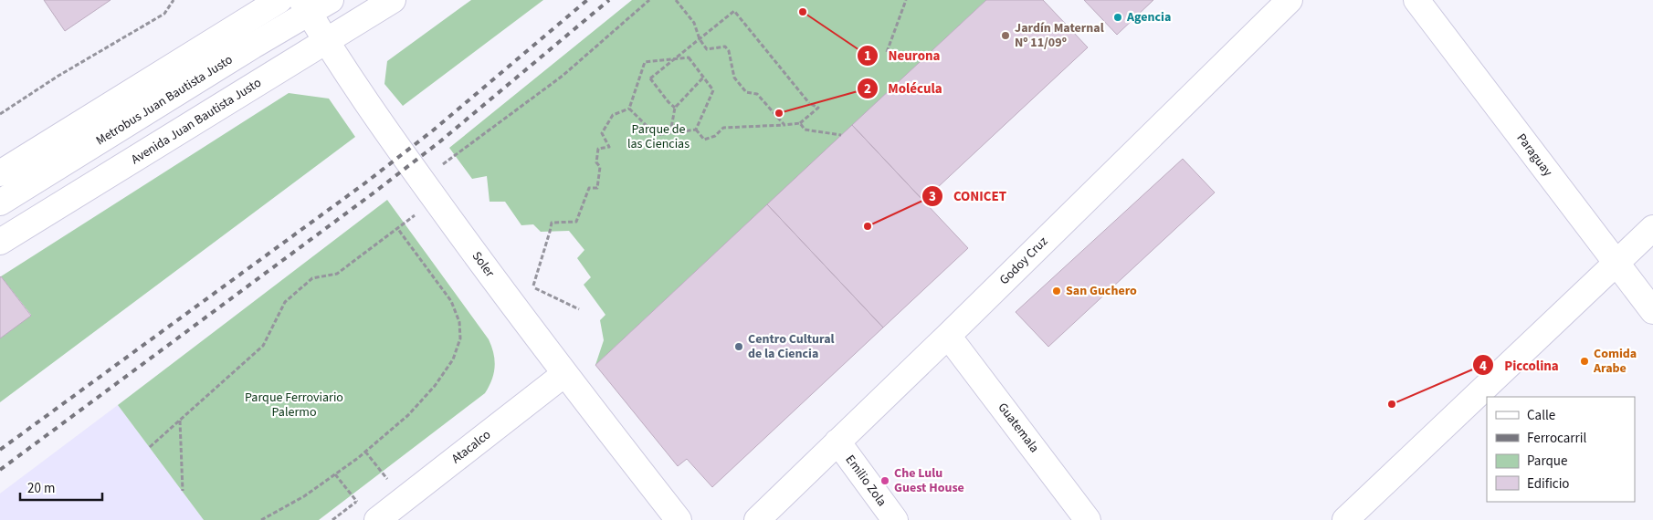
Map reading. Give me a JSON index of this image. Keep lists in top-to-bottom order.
{
  "streets": {
    "street": [
      "Metrobus Juan Bautista Justo",
      "Avenida Juan Bautista Justo",
      "Paraguay",
      "Godoy Cruz",
      "Soler",
      "Guatemala",
      "Atacalco",
      "Emilio Zola"
    ]
  },
  "crossings": [
    ["Metrobus Juan Bautista Justo", "Soler"],
    ["Avenida Juan Bautista Justo", "Soler"],
    ["Godoy Cruz", "Guatemala"],
    ["Godoy Cruz", "Emilio Zola"],
    ["Soler", "Atacalco"]
  ],
  "parks": ["Parque de las Ciencias", "Parque Ferroviario Palermo"],
  "places": [
    "Neurona",
    "Agencia",
    "Jardín Maternal Nº 11/09º",
    "Molécula",
    "CONICET",
    "San Guchero",
    "Centro Cultural de la Ciencia",
    "Comida Arabe",
    "Piccolina",
    "Che Lulu Guest House"
  ],
  "legend": [
    "Calle",
    "Ferrocarril",
    "Parque",
    "Edificio"
  ],
  "scale_bar": "20 m"
}
